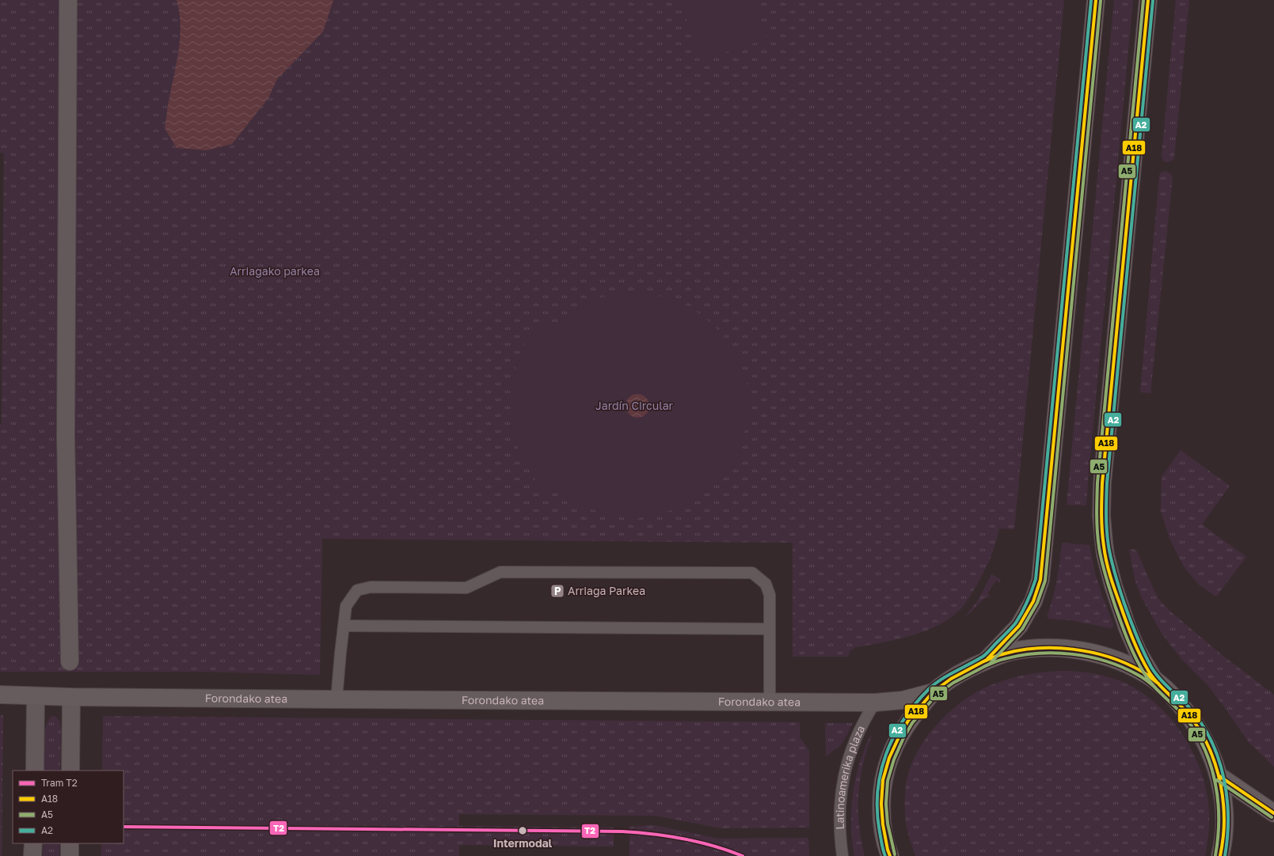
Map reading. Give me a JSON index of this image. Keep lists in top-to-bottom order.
{
  "streets": {
    "main road": ["Forondako atea"],
    "lane": ["Latinoamerika plaza"]
  },
  "crossings": [
    ["Forondako atea", "Latinoamerika plaza"]
  ],
  "parks": ["Arriagako parkea", "Jardín Circular"],
  "places": {
    "parking": ["Arriaga Parkea"],
    "other": ["Intermodal"]
  },
  "lines": [
    "transit line A18",
    "transit line A5",
    "transit line A2",
    "tram line T2"
  ],
  "legend": [
    "Tram T2",
    "A18",
    "A5",
    "A2"
  ]
}
